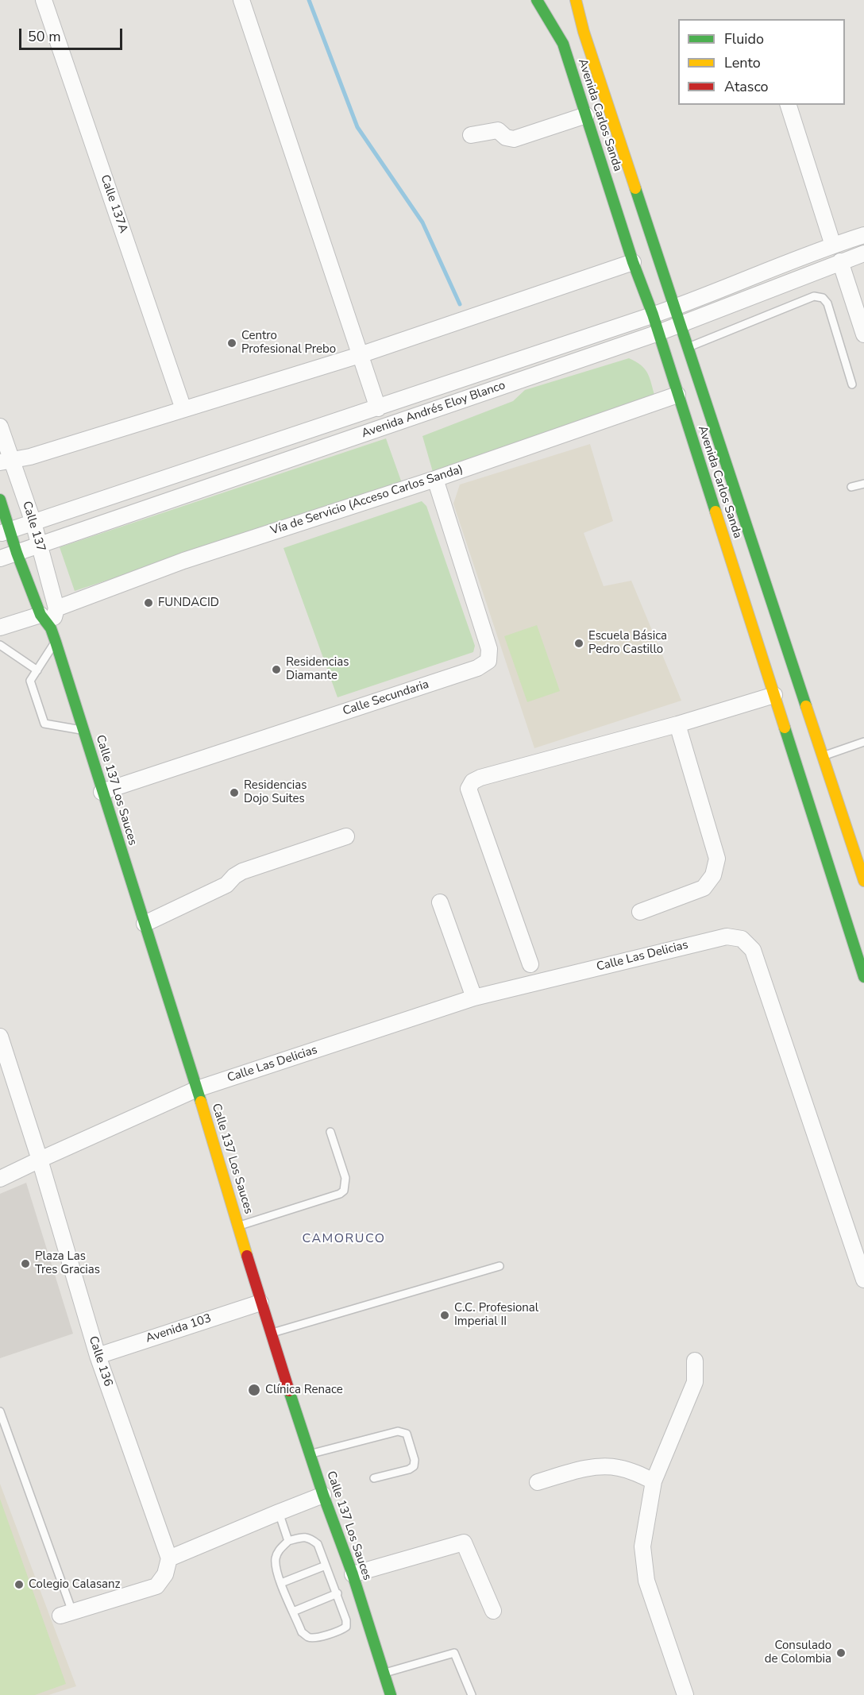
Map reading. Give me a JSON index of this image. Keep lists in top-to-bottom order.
{
  "streets": {
    "street": [
      "Avenida Carlos Sanda",
      "Calle 137A",
      "Avenida Andrés Eloy Blanco",
      "Vía de Servicio (Acceso Carlos Sanda)",
      "Calle 137",
      "Calle Secundaria",
      "Calle 137 Los Sauces",
      "Calle Las Delicias",
      "Avenida 103",
      "Calle 136"
    ]
  },
  "crossings": [
    ["Avenida Carlos Sanda", "Avenida Andrés Eloy Blanco"],
    ["Avenida Carlos Sanda", "Vía de Servicio (Acceso Carlos Sanda)"],
    ["Avenida Andrés Eloy Blanco", "Calle 137"],
    ["Vía de Servicio (Acceso Carlos Sanda)", "Calle 137"],
    ["Vía de Servicio (Acceso Carlos Sanda)", "Calle Secundaria"],
    ["Calle Secundaria", "Calle 137 Los Sauces"],
    ["Calle 137 Los Sauces", "Calle Las Delicias"],
    ["Calle 137 Los Sauces", "Avenida 103"],
    ["Calle Las Delicias", "Calle 136"],
    ["Avenida 103", "Calle 136"]
  ],
  "districts": ["CAMORUCO"],
  "places": [
    "Centro Profesional Prebo",
    "FUNDACID",
    "Escuela Básica Pedro Castillo",
    "Residencias Diamante",
    "Residencias Dojo Suites",
    "Plaza Las Tres Gracias",
    "C.C. Profesional Imperial II",
    "Clínica Renace",
    "Colegio Calasanz",
    "Consulado de Colombia"
  ],
  "legend": ["Fluido", "Lento", "Atasco"],
  "scale_bar": "50 m"
}
